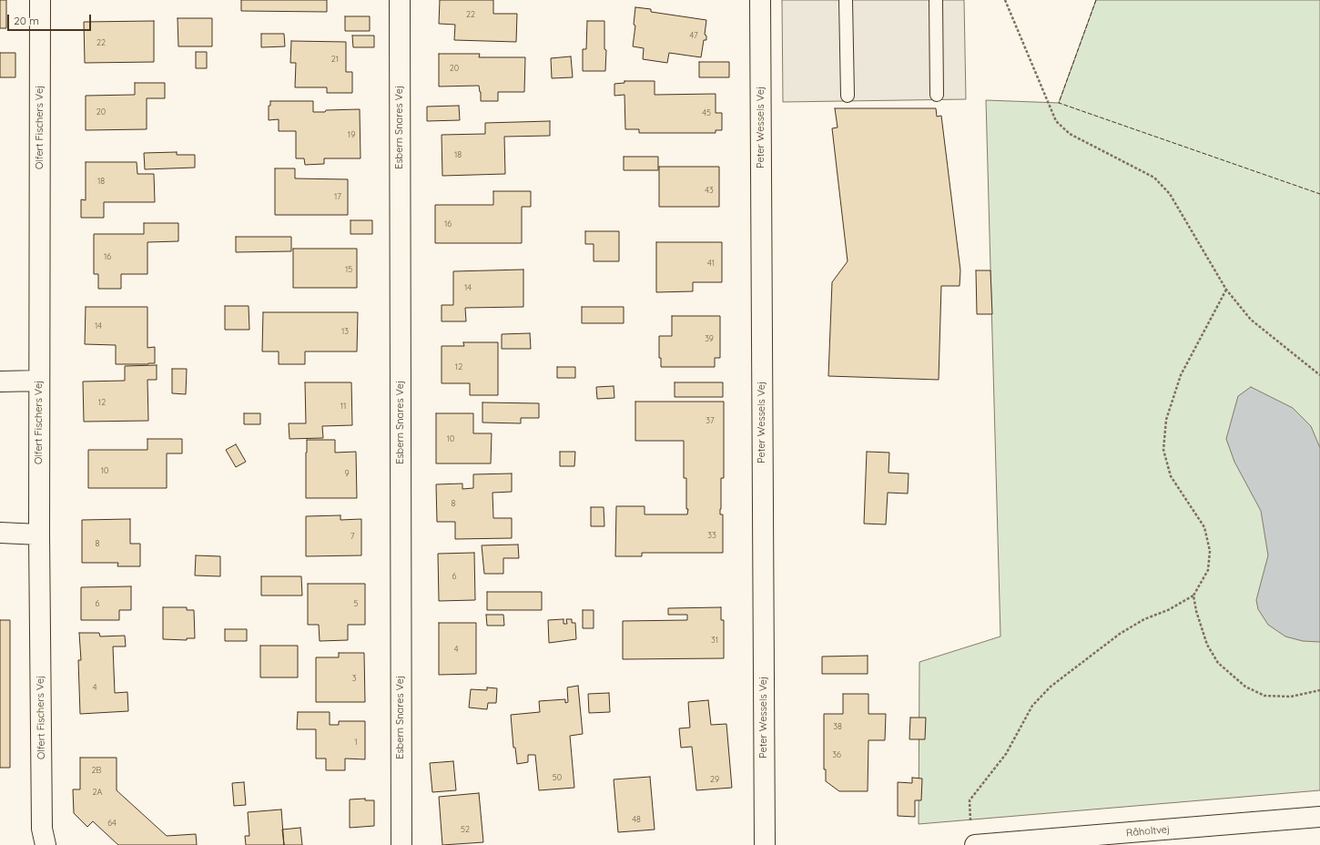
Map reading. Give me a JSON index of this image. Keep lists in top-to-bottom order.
{
  "streets": {
    "street": [
      "Olfert Fischers Vej",
      "Esbern Snares Vej",
      "Peter Wessels Vej",
      "Råholtvej"
    ]
  },
  "house_numbers": [
    "22",
    "47",
    "22",
    "21",
    "20",
    "20",
    "45",
    "19",
    "18",
    "18",
    "43",
    "17",
    "16",
    "16",
    "41",
    "15",
    "14",
    "14",
    "13",
    "39",
    "12",
    "12",
    "11",
    "37",
    "10",
    "10",
    "9",
    "8",
    "33",
    "7",
    "8",
    "6",
    "6",
    "5",
    "31",
    "4",
    "3",
    "4",
    "38",
    "1",
    "36",
    "2B",
    "50",
    "29",
    "2A",
    "48",
    "64",
    "52"
  ],
  "scale_bar": "20 m"
}
